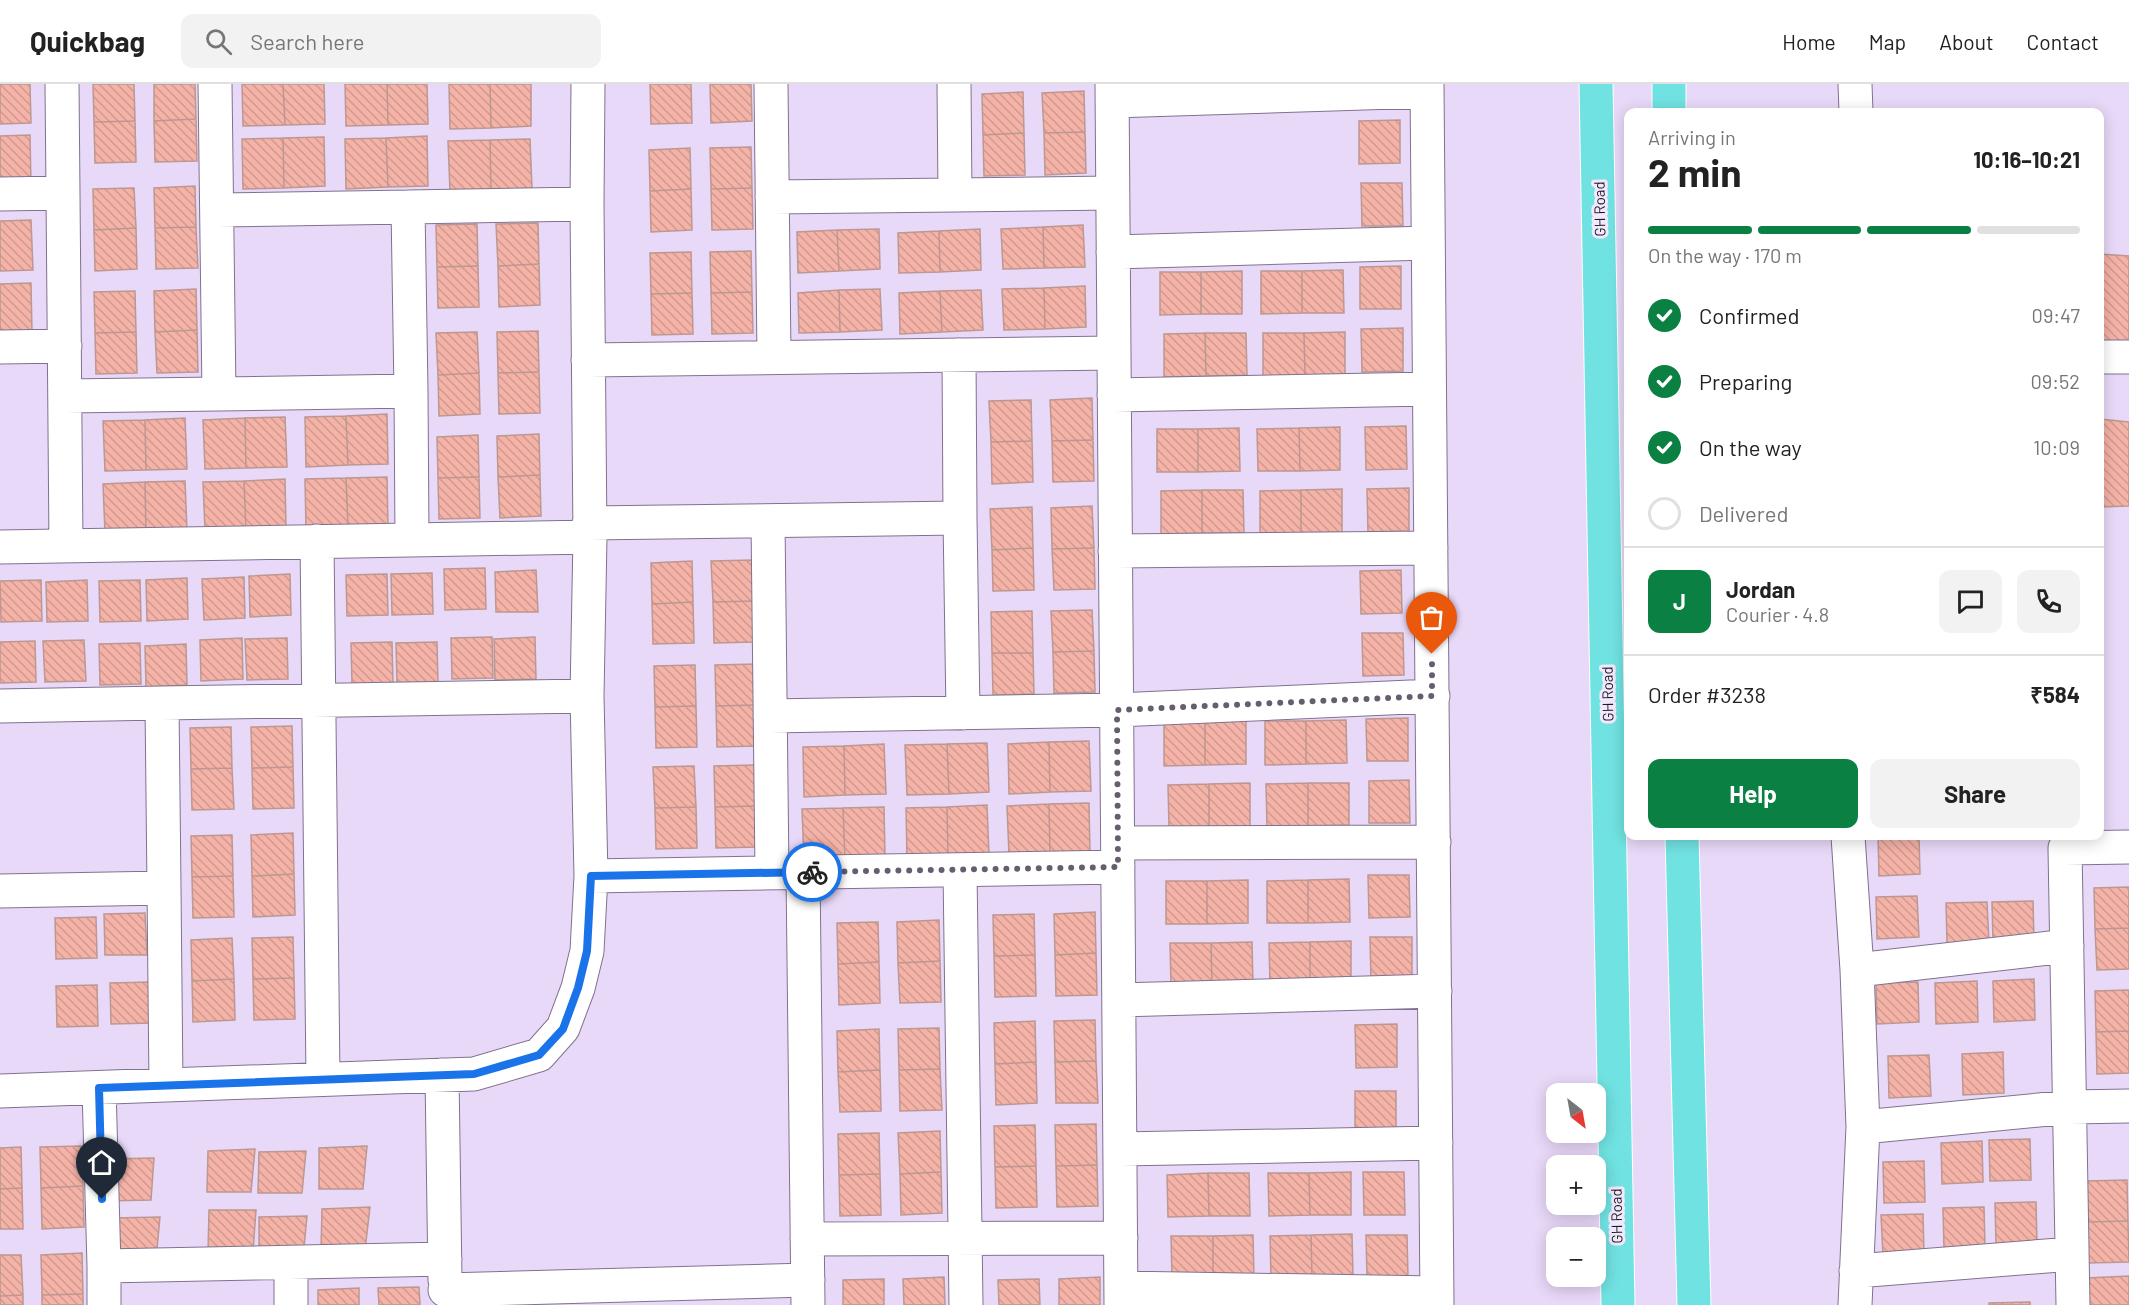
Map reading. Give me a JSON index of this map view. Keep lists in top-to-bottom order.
{
  "streets": {
    "main road": ["GH Road"]
  },
  "north": "bottom right",
  "page": {
    "header": "Quickbag",
    "search": "Search here",
    "nav": [
      "Home",
      "Map",
      "About",
      "Contact"
    ],
    "heading": ["2 min", "Arriving in", "10:16–10:21"],
    "panel": [
      "Jordan",
      "Courier · 4.8",
      "Order #3238",
      "₹584"
    ],
    "bar": "On the way · 170 m",
    "list": [
      ["Confirmed", "09:47"],
      ["Preparing", "09:52"],
      ["On the way", "10:09"],
      "Delivered"
    ],
    "round": "J",
    "buttons": ["Help", "Share"],
    "map_buttons": ["+", "−"]
  }
}
